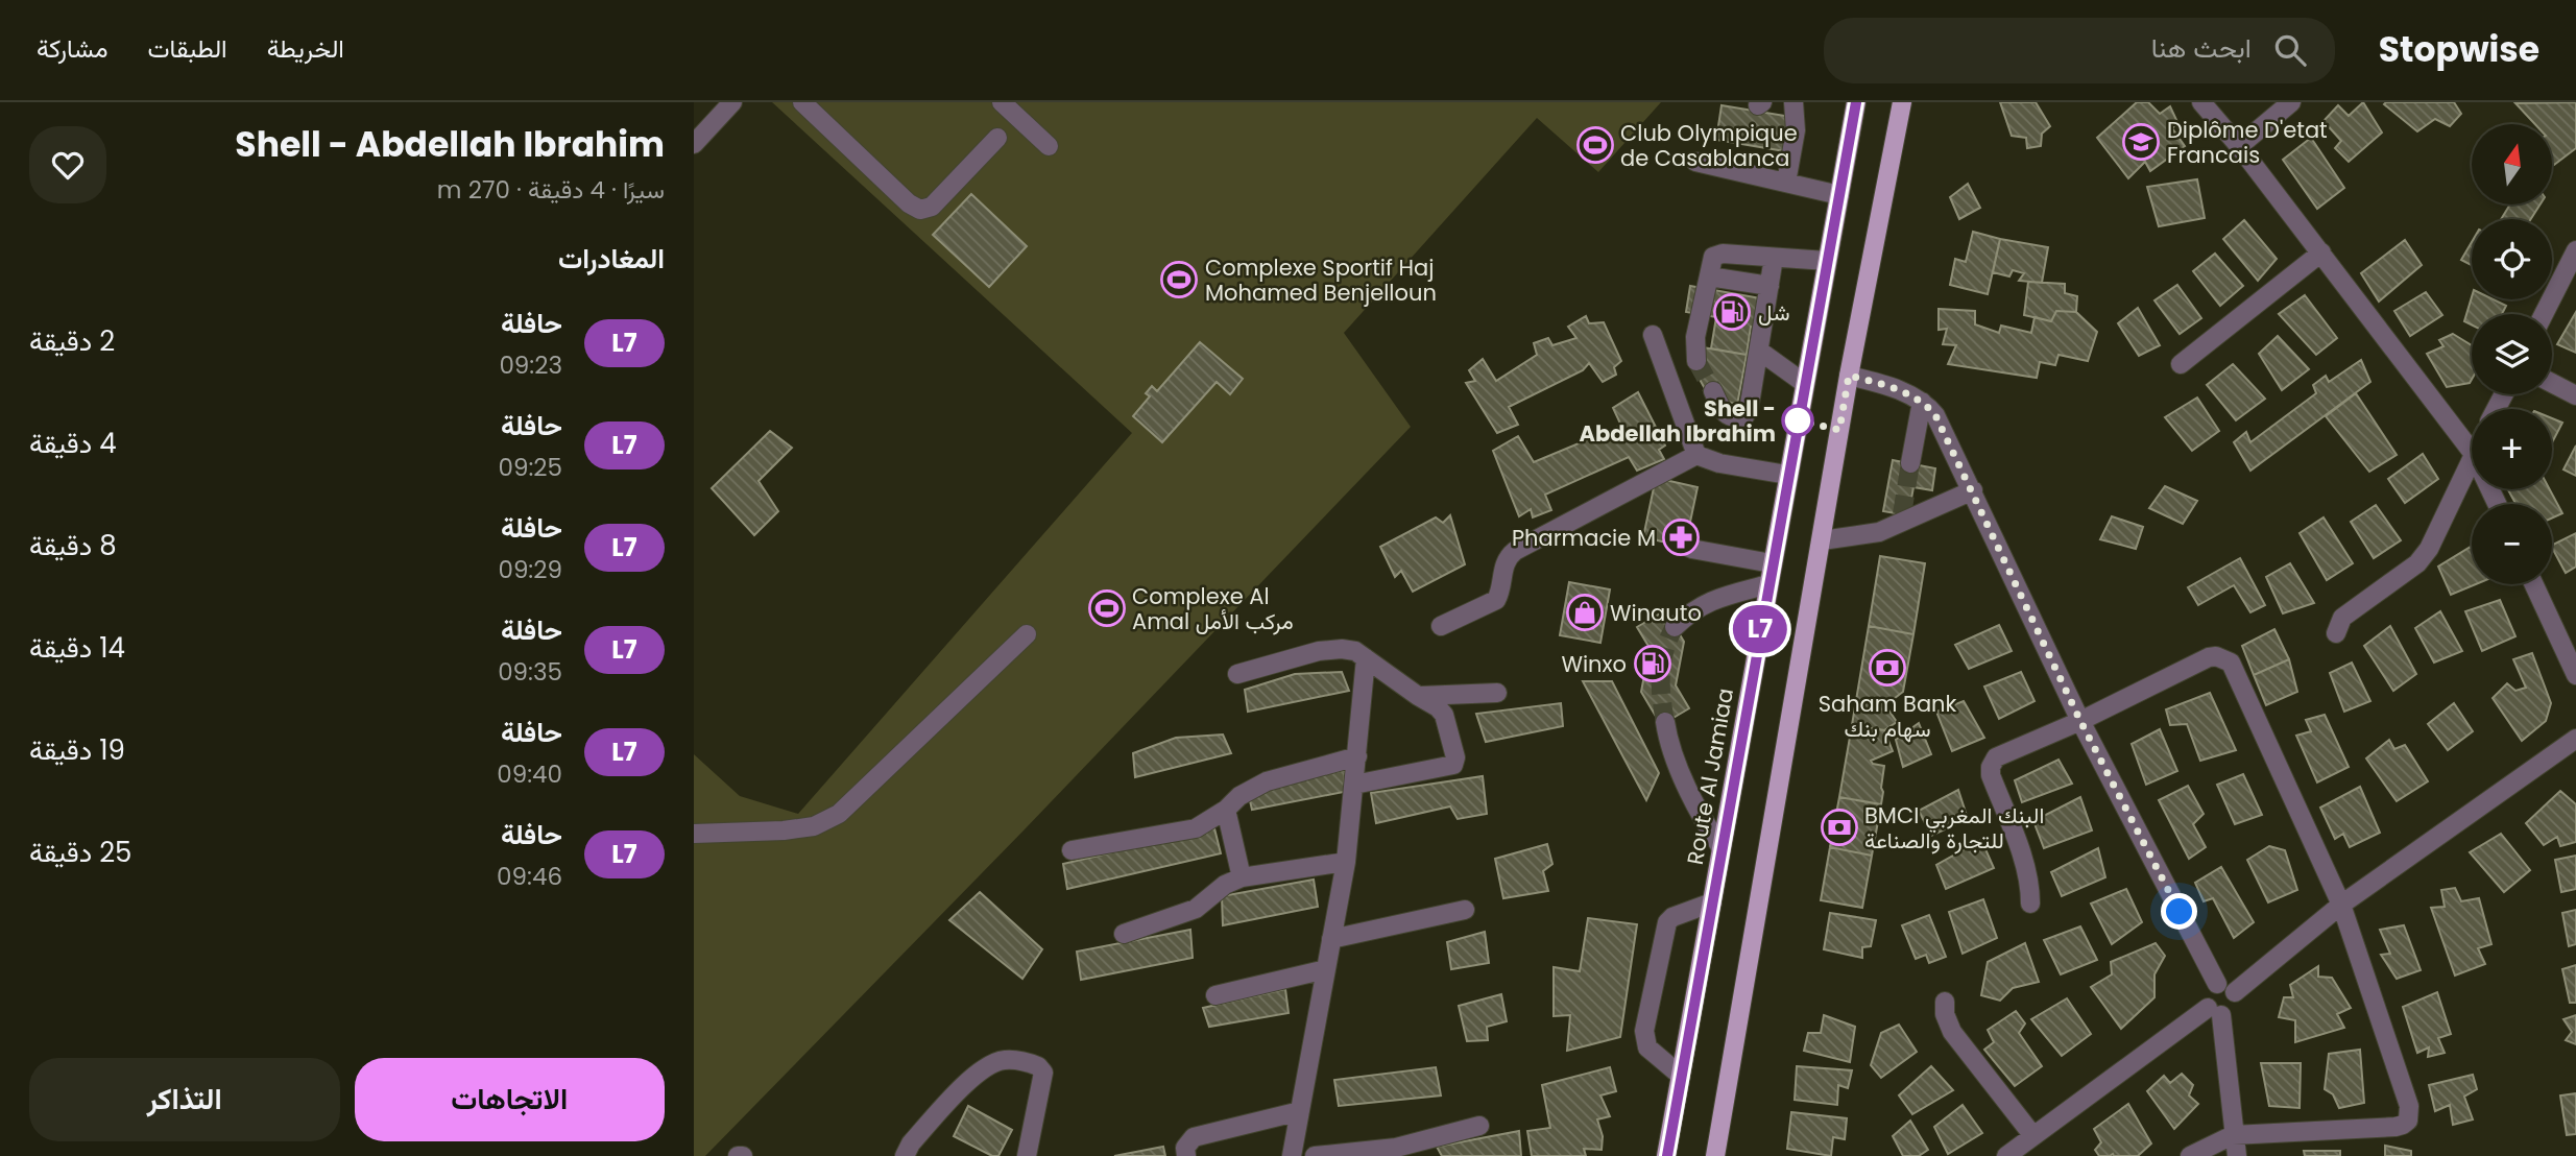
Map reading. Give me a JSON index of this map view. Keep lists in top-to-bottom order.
{
  "streets": {
    "main road": ["Route Al Jamiaa"]
  },
  "places": {
    "school or university": ["Diplôme D'etat Francais"],
    "sports": ["Club Olympique de Casablanca", "Complexe Sportif Haj Mohamed Benjelloun", "Complexe Al Amal مركب الأمل"],
    "fuel station": ["شل", "Winxo"],
    "other": ["Shell - Abdellah Ibrahim"],
    "pharmacy": ["Pharmacie M"],
    "shop": ["Winauto"],
    "bank": ["Saham Bank سهام بنك", "BMCI البنك المغربي للتجارة والصناعة"]
  },
  "lines": ["bus line L7"],
  "north": "top",
  "page": {
    "header": "Stopwise",
    "search": "ابحث هنا",
    "nav": ["الخريطة", "الطبقات", "مشاركة"],
    "on_map": "L7",
    "heading": [
      ["Shell - Abdellah Ibrahim", "سيرًا · 4 دقيقة · 270 m"],
      "المغادرات"
    ],
    "map_buttons": ["+", "−"],
    "list": [
      {
        "mark": "L7",
        "name": "حافلة",
        "note": "09:23",
        "value": "2 دقيقة"
      },
      {
        "mark": "L7",
        "name": "حافلة",
        "note": "09:25",
        "value": "4 دقيقة"
      },
      {
        "mark": "L7",
        "name": "حافلة",
        "note": "09:29",
        "value": "8 دقيقة"
      },
      {
        "mark": "L7",
        "name": "حافلة",
        "note": "09:35",
        "value": "14 دقيقة"
      },
      {
        "mark": "L7",
        "name": "حافلة",
        "note": "09:40",
        "value": "19 دقيقة"
      },
      {
        "mark": "L7",
        "name": "حافلة",
        "note": "09:46",
        "value": "25 دقيقة"
      }
    ],
    "buttons": ["الاتجاهات", "التذاكر"]
  }
}
